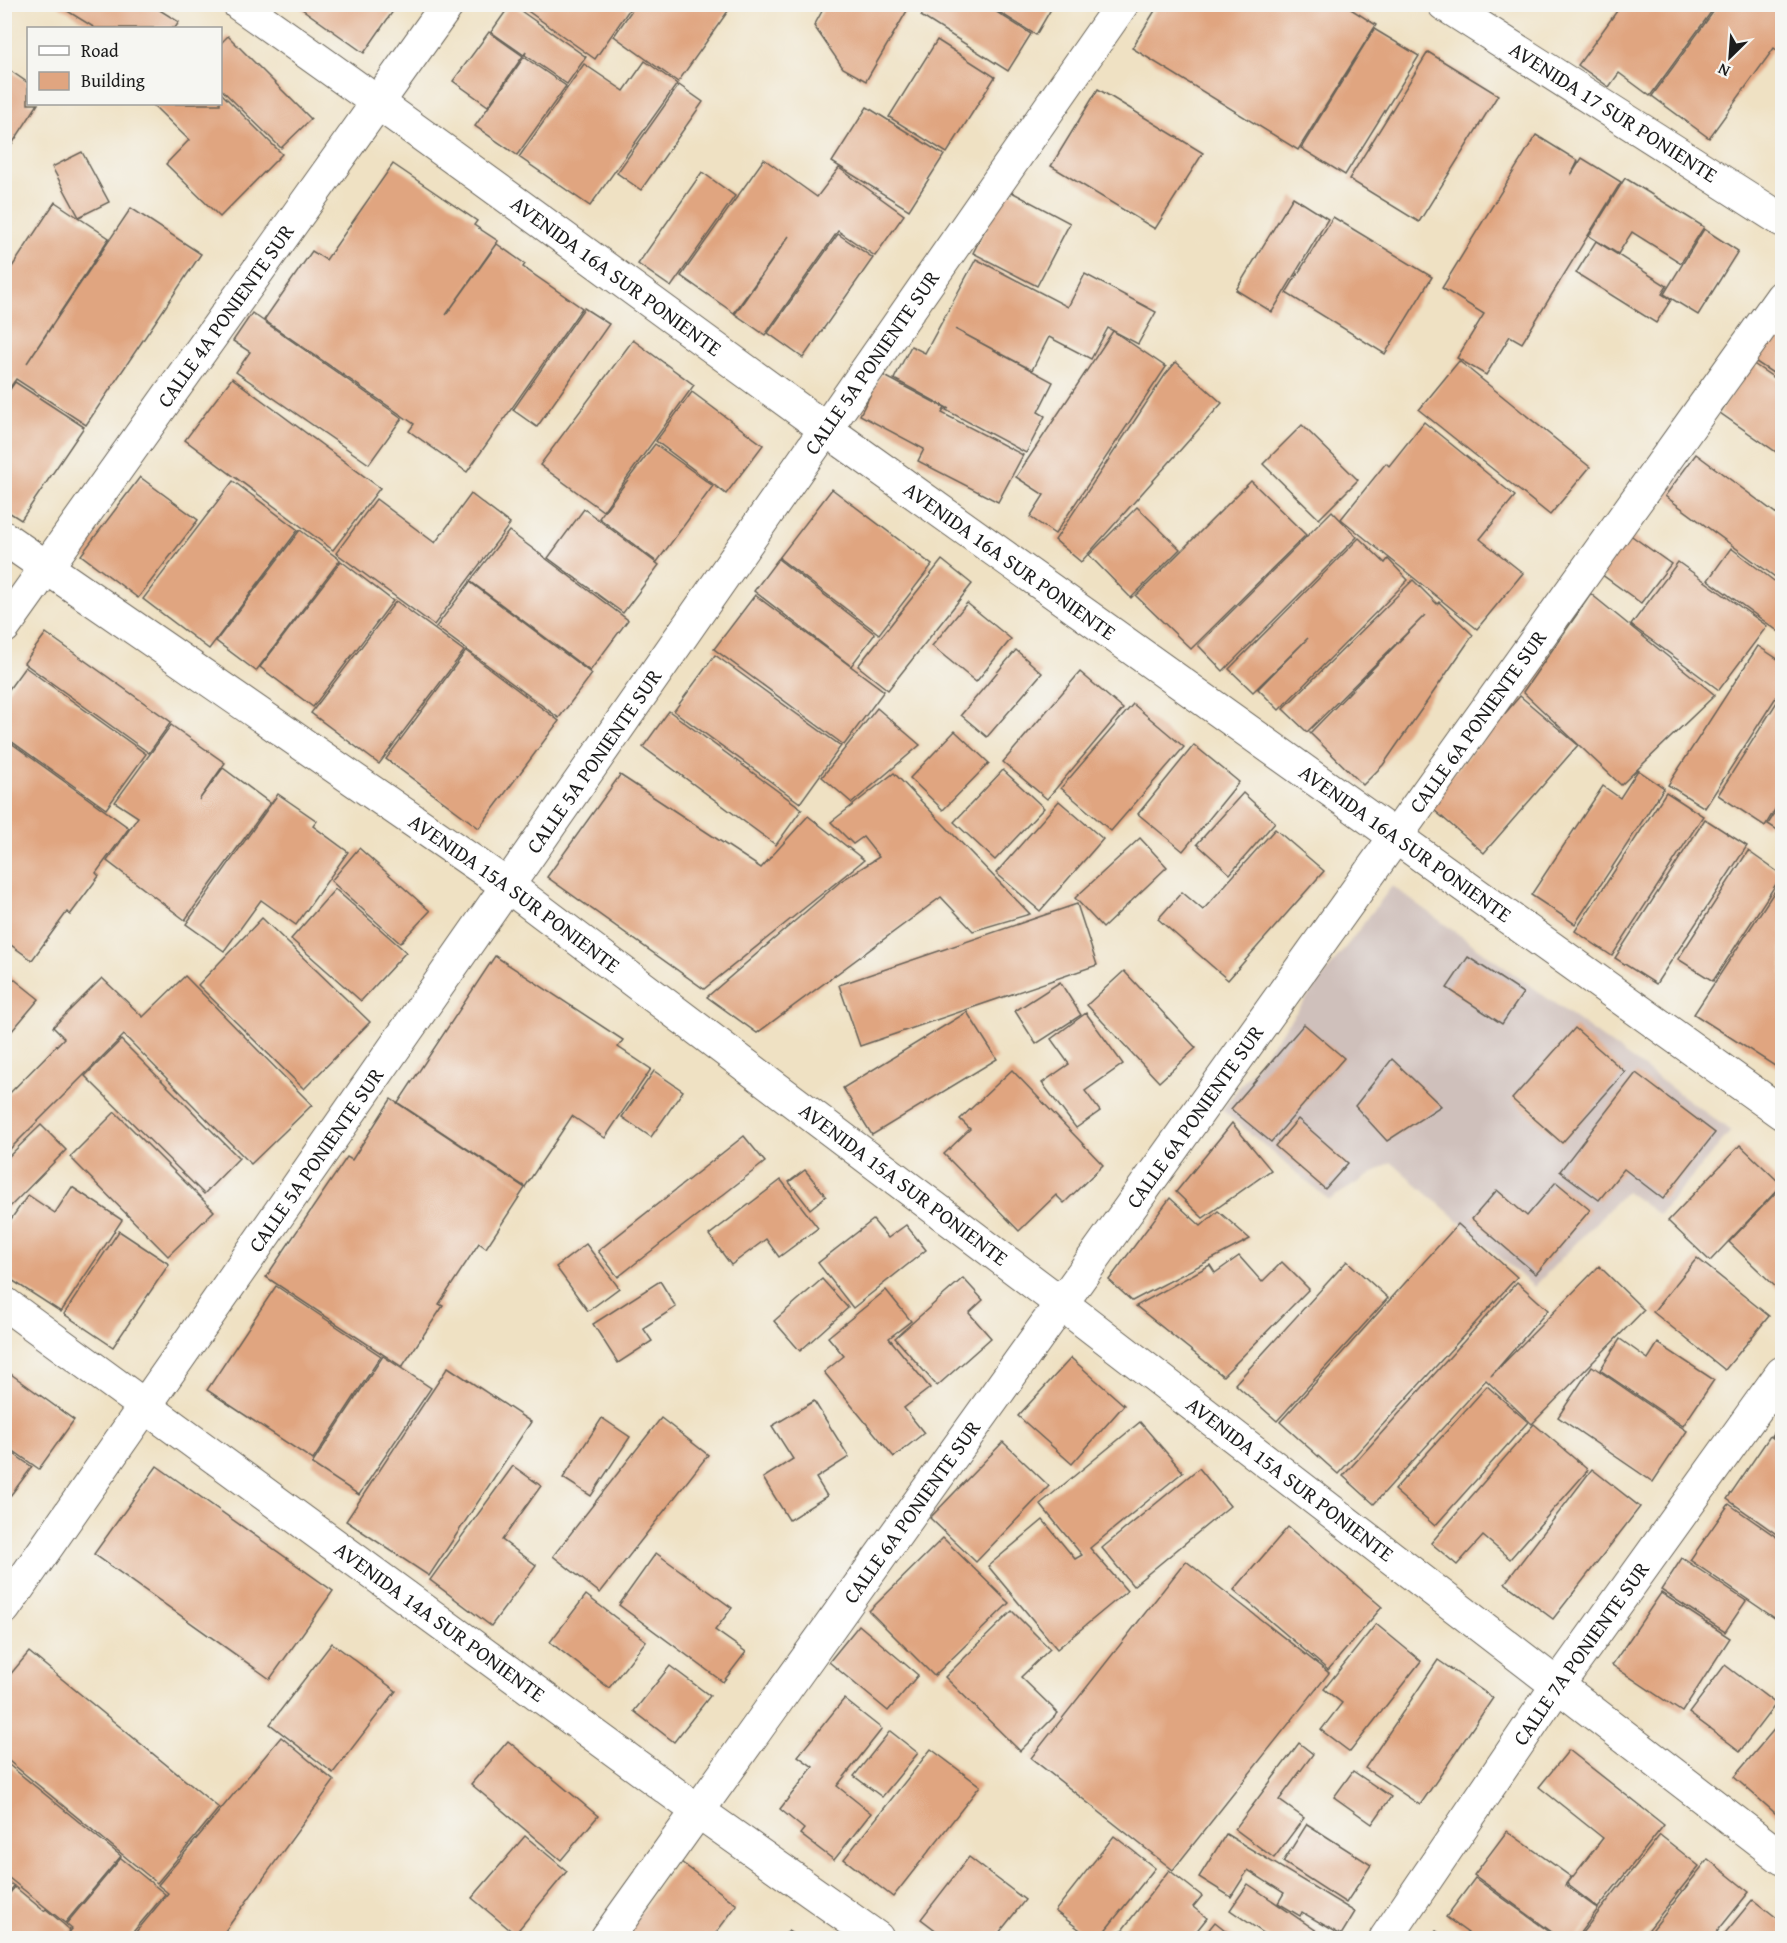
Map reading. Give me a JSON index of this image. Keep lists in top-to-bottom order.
{
  "streets": {
    "street": [
      "AVENIDA 17 SUR PONIENTE",
      "AVENIDA 16A SUR PONIENTE",
      "CALLE 4A PONIENTE SUR",
      "CALLE 5A PONIENTE SUR",
      "CALLE 6A PONIENTE SUR",
      "AVENIDA 15A SUR PONIENTE",
      "AVENIDA 14A SUR PONIENTE",
      "CALLE 7A PONIENTE SUR"
    ]
  },
  "crossings": [
    ["AVENIDA 16A SUR PONIENTE", "CALLE 4A PONIENTE SUR"],
    ["AVENIDA 16A SUR PONIENTE", "CALLE 5A PONIENTE SUR"],
    ["AVENIDA 16A SUR PONIENTE", "CALLE 6A PONIENTE SUR"],
    ["CALLE 4A PONIENTE SUR", "AVENIDA 15A SUR PONIENTE"],
    ["CALLE 5A PONIENTE SUR", "AVENIDA 15A SUR PONIENTE"],
    ["CALLE 5A PONIENTE SUR", "AVENIDA 14A SUR PONIENTE"],
    ["CALLE 6A PONIENTE SUR", "AVENIDA 15A SUR PONIENTE"],
    ["CALLE 6A PONIENTE SUR", "AVENIDA 14A SUR PONIENTE"],
    ["AVENIDA 15A SUR PONIENTE", "CALLE 7A PONIENTE SUR"]
  ],
  "legend": ["Road", "Building"],
  "north": "bottom left"
}
